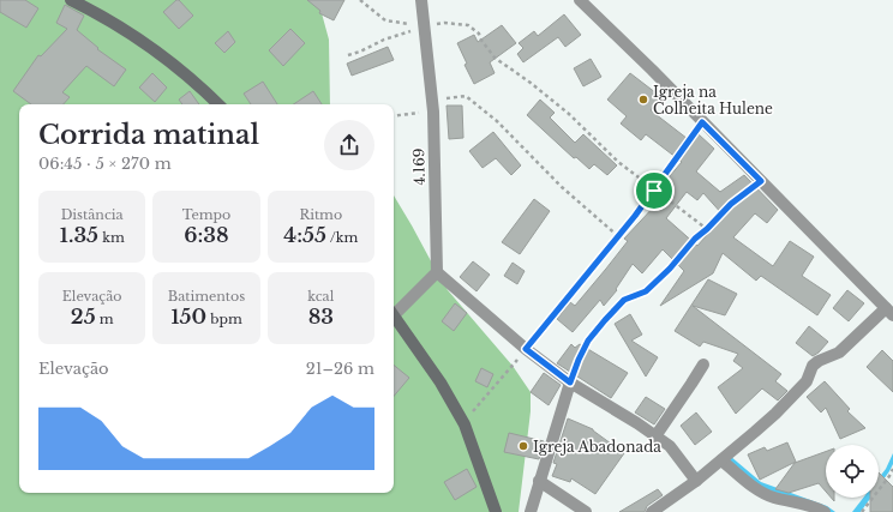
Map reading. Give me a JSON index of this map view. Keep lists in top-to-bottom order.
{
  "streets": {
    "street": ["4.169"]
  },
  "places": ["Igreja na Colheita Hulene", "Igreja Abadonada"],
  "page": {
    "heading": ["Corrida matinal", "06:45 · 5 × 270 m"],
    "stats": [
      ["Distância", "1.35 km"],
      ["Tempo", "6:38"],
      ["Ritmo", "4:55 /km"],
      ["Elevação", "25 m"],
      ["Batimentos", "150 bpm"],
      ["kcal", "83"]
    ],
    "chart": ["Elevação", "21–26 m"]
  }
}
